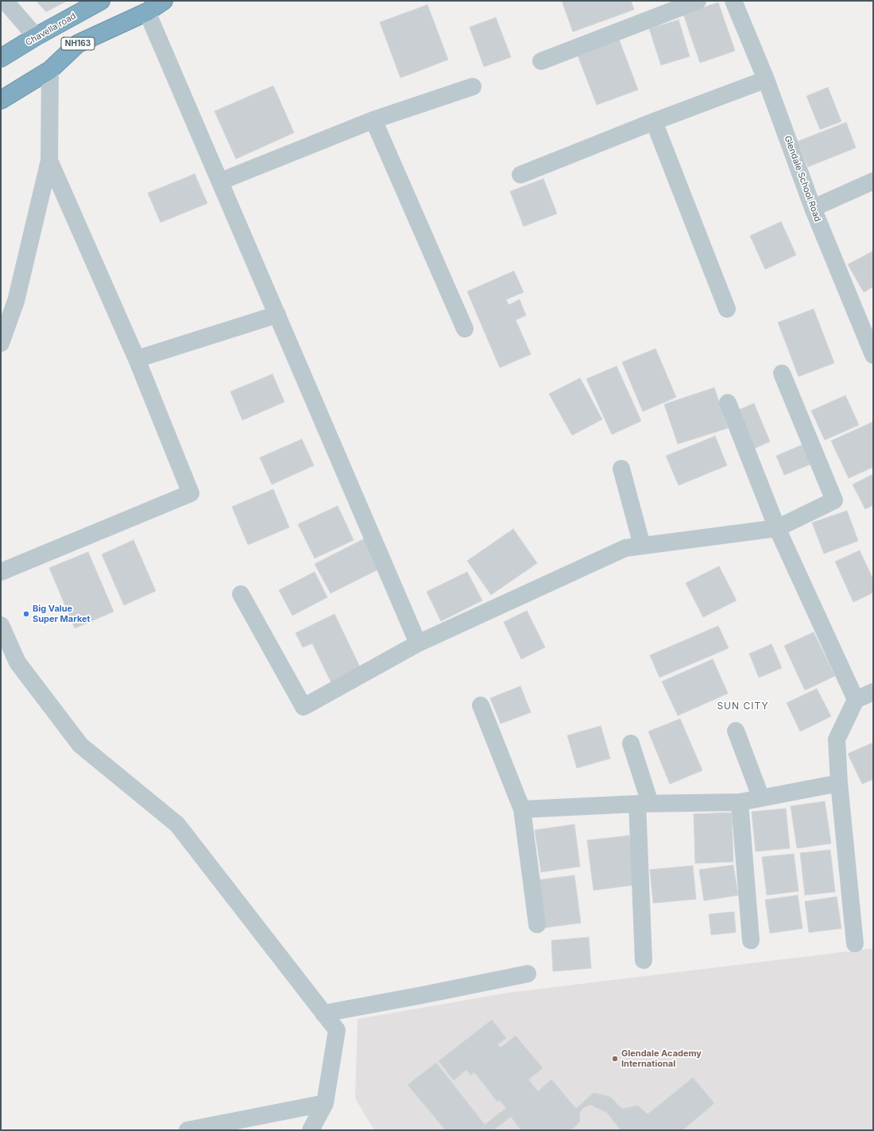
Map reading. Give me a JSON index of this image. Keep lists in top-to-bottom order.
{
  "streets": {
    "highway": ["Chavella road", "NH163"],
    "street": ["Glendale School Road"]
  },
  "districts": ["SUN CITY"],
  "places": ["Big Value Super Market", "Glendale Academy International"]
}
